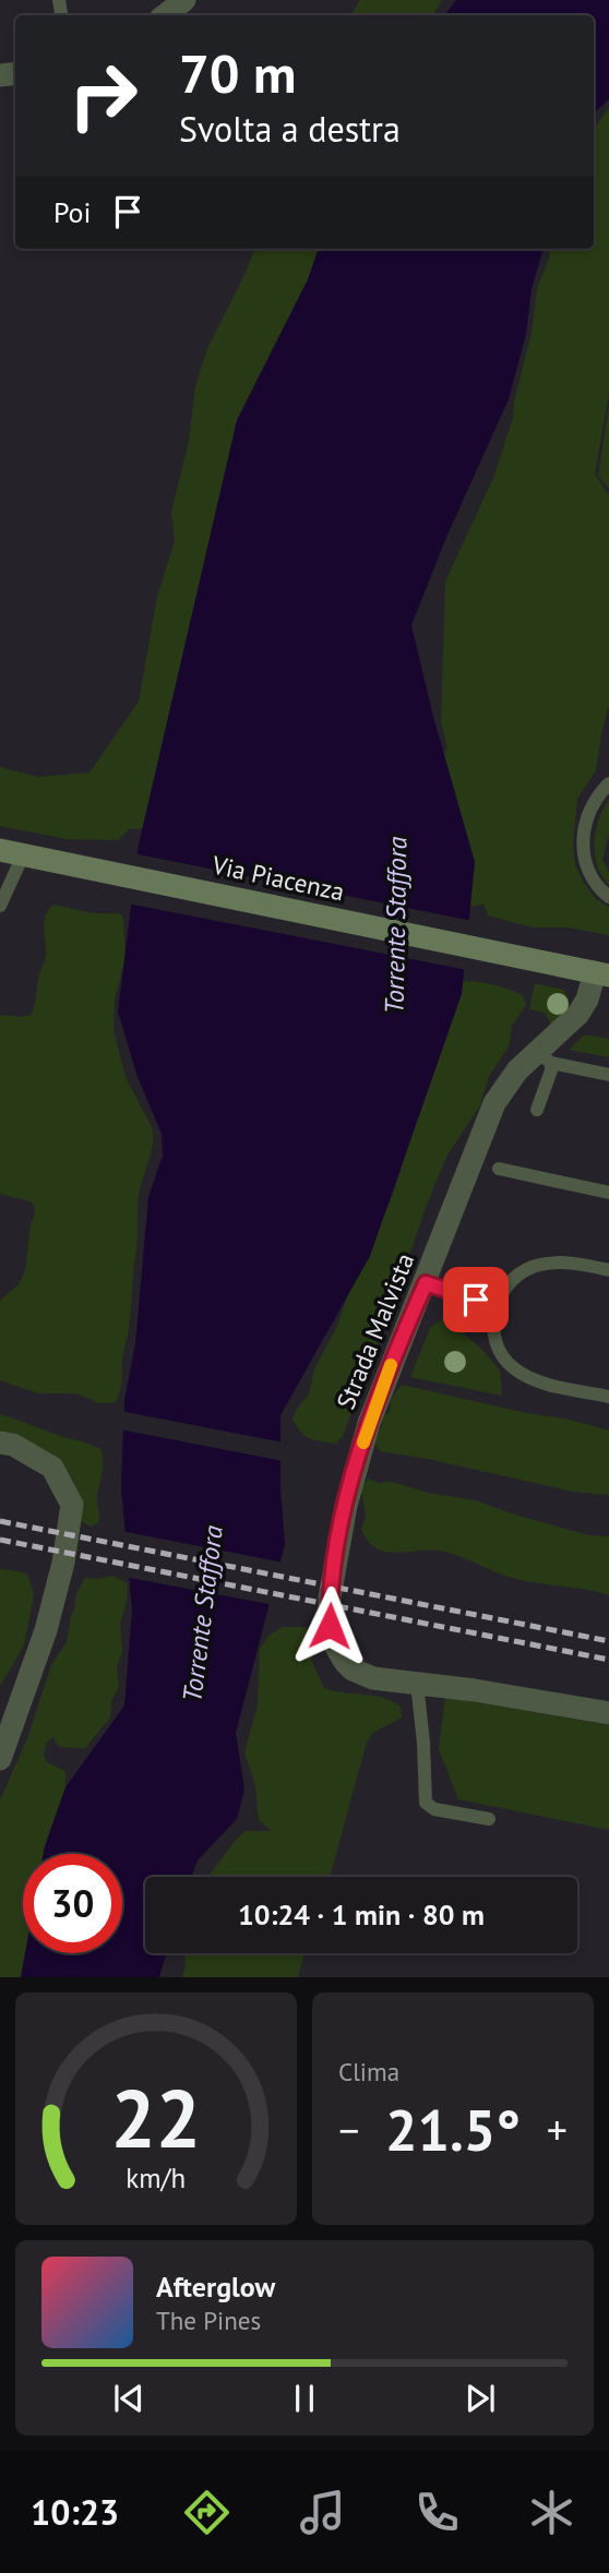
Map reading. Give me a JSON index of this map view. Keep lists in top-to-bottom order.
{
  "streets": {
    "main road": ["Via Piacenza"],
    "street": ["Strada Malvista"]
  },
  "crossings": [
    ["Via Piacenza", "Strada Malvista"]
  ],
  "water": ["Torrente Staffora"],
  "page": {
    "turn": ["70 m", "Svolta a destra"],
    "then": "Poi",
    "limit": "30",
    "trip": "10:24 · 1 min · 80 m",
    "tile": "Clima",
    "heat": ["−", "21.5°", "+"],
    "song": ["Afterglow", "The Pines"],
    "tabs": "10:23",
    "gauge": ["22", "km/h"]
  }
}
